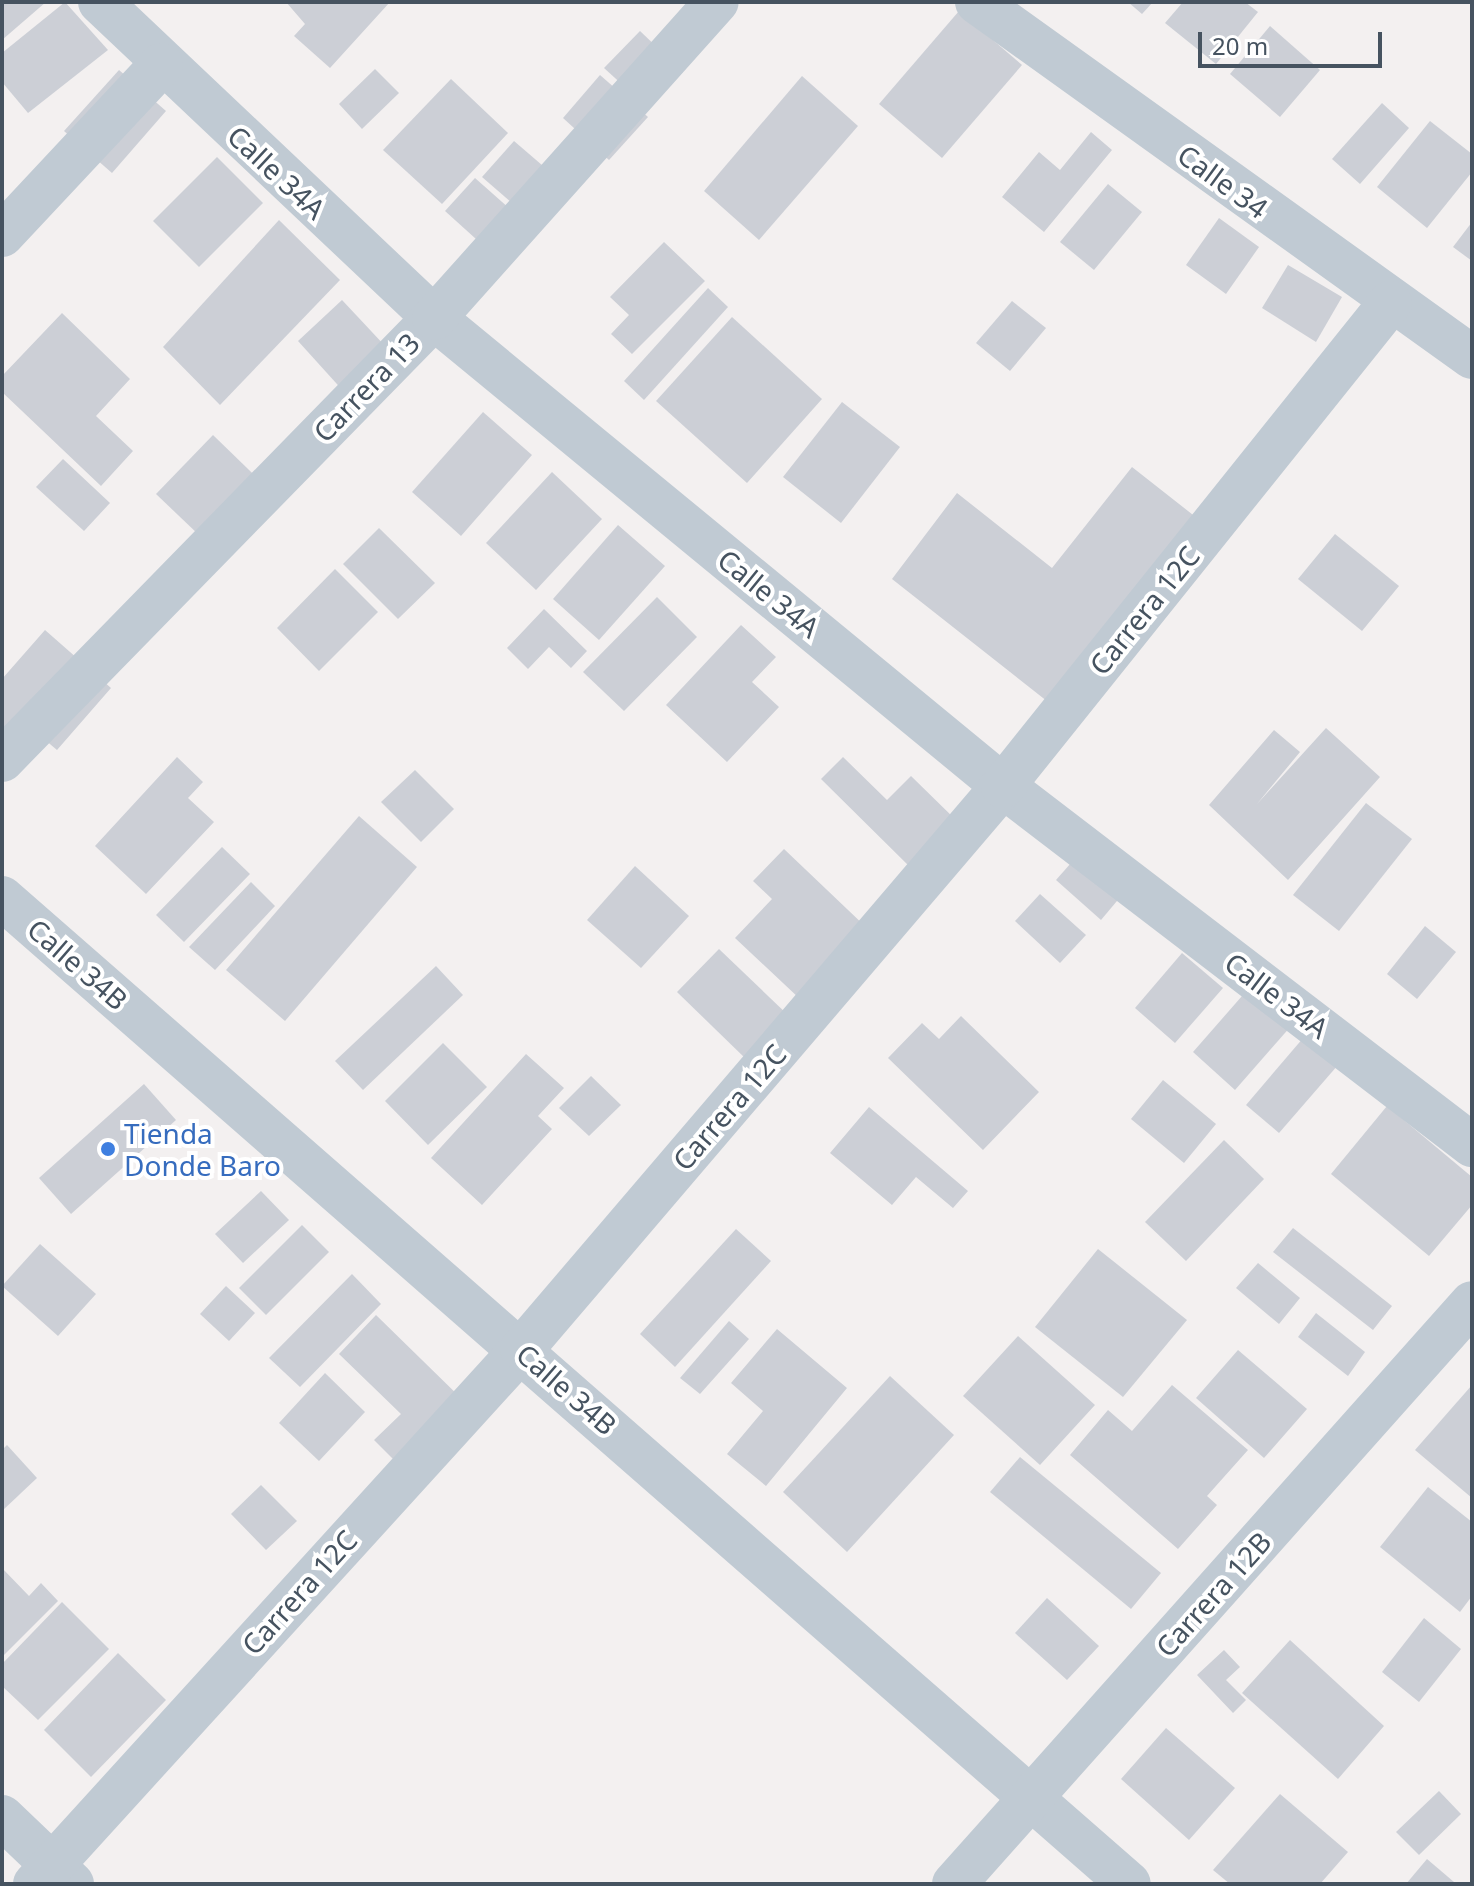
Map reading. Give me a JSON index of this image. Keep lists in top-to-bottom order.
{
  "streets": {
    "street": [
      "Calle 34A",
      "Calle 34",
      "Carrera 13",
      "Carrera 12C",
      "Calle 34B",
      "Carrera 12B"
    ]
  },
  "crossings": [
    ["Calle 34A", "Carrera 13"],
    ["Calle 34A", "Carrera 12C"],
    ["Calle 34", "Carrera 12C"],
    ["Carrera 12C", "Calle 34B"],
    ["Calle 34B", "Carrera 12B"]
  ],
  "places": ["Tienda Donde Baro"],
  "scale_bar": "20 m"
}
